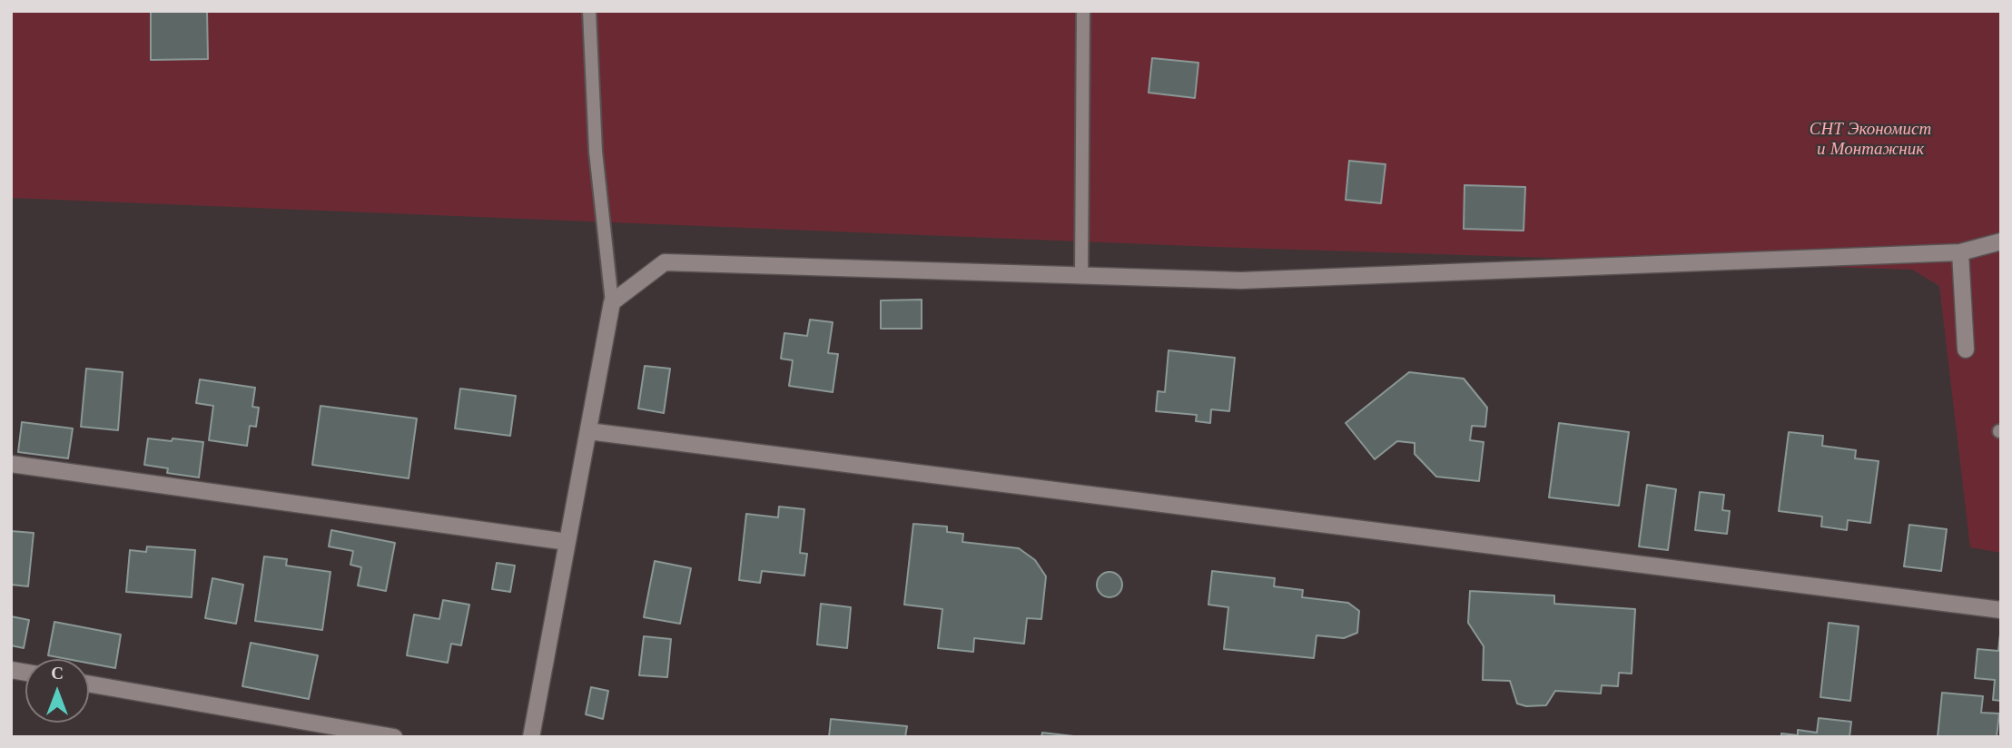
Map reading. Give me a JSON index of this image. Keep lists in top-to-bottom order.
{
  "parks": ["СНТ Экономист и Монтажник"],
  "north": "top"
}
